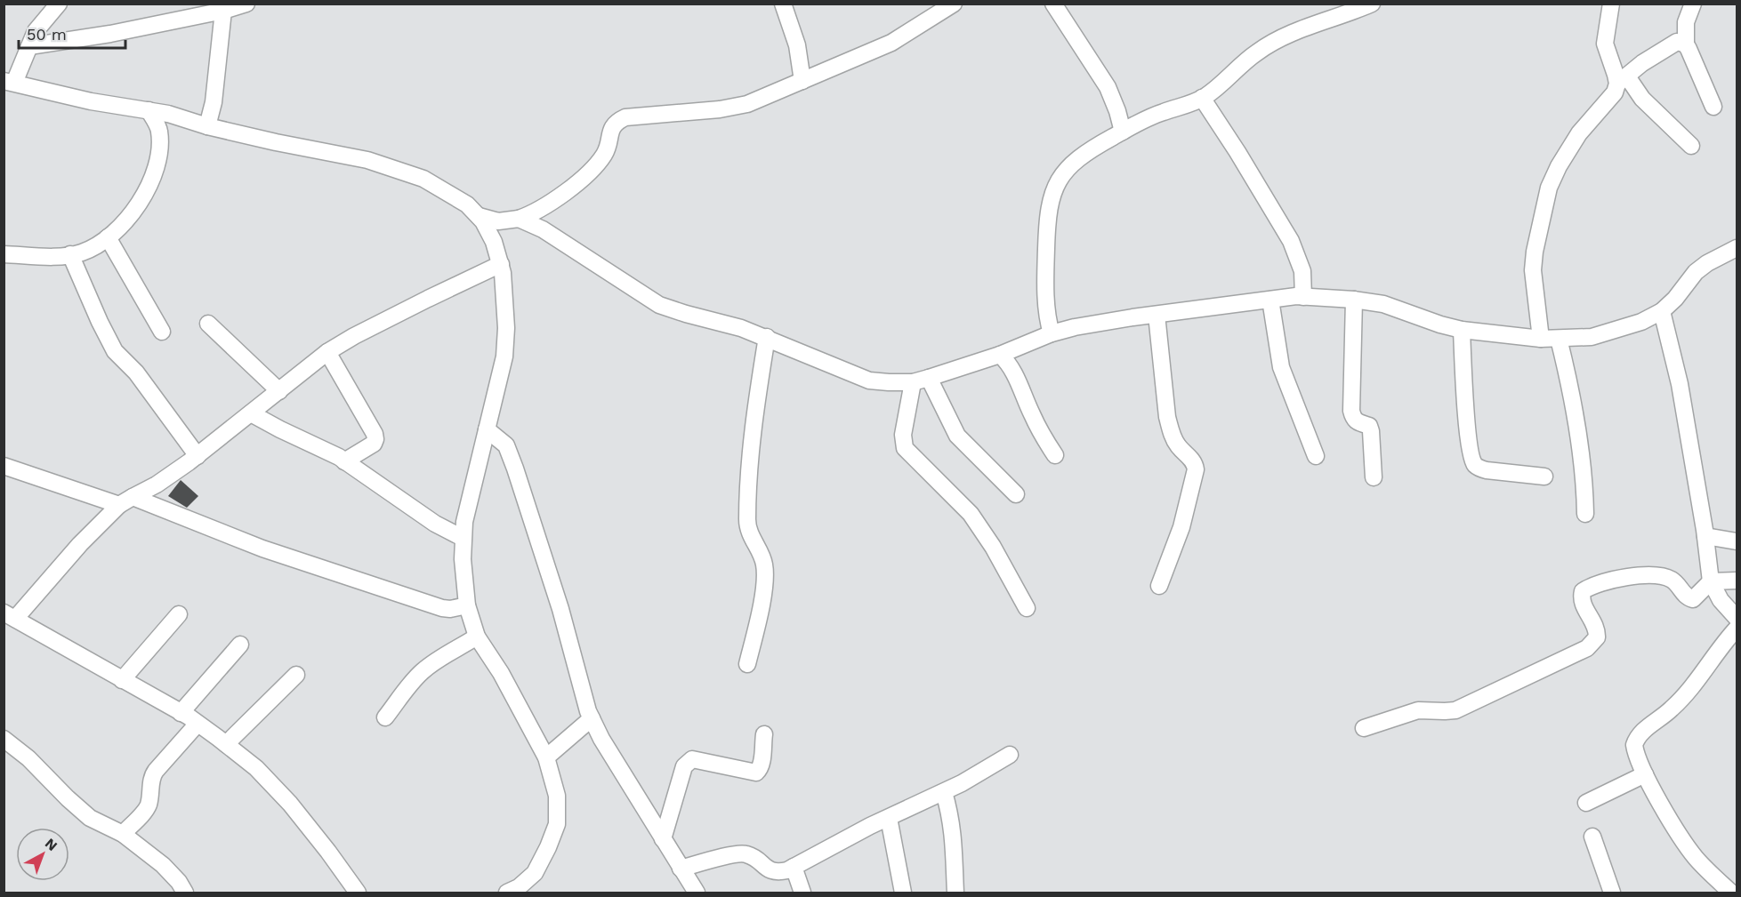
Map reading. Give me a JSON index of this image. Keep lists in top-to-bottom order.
{
  "scale_bar": "50 m",
  "north": "top right"
}
